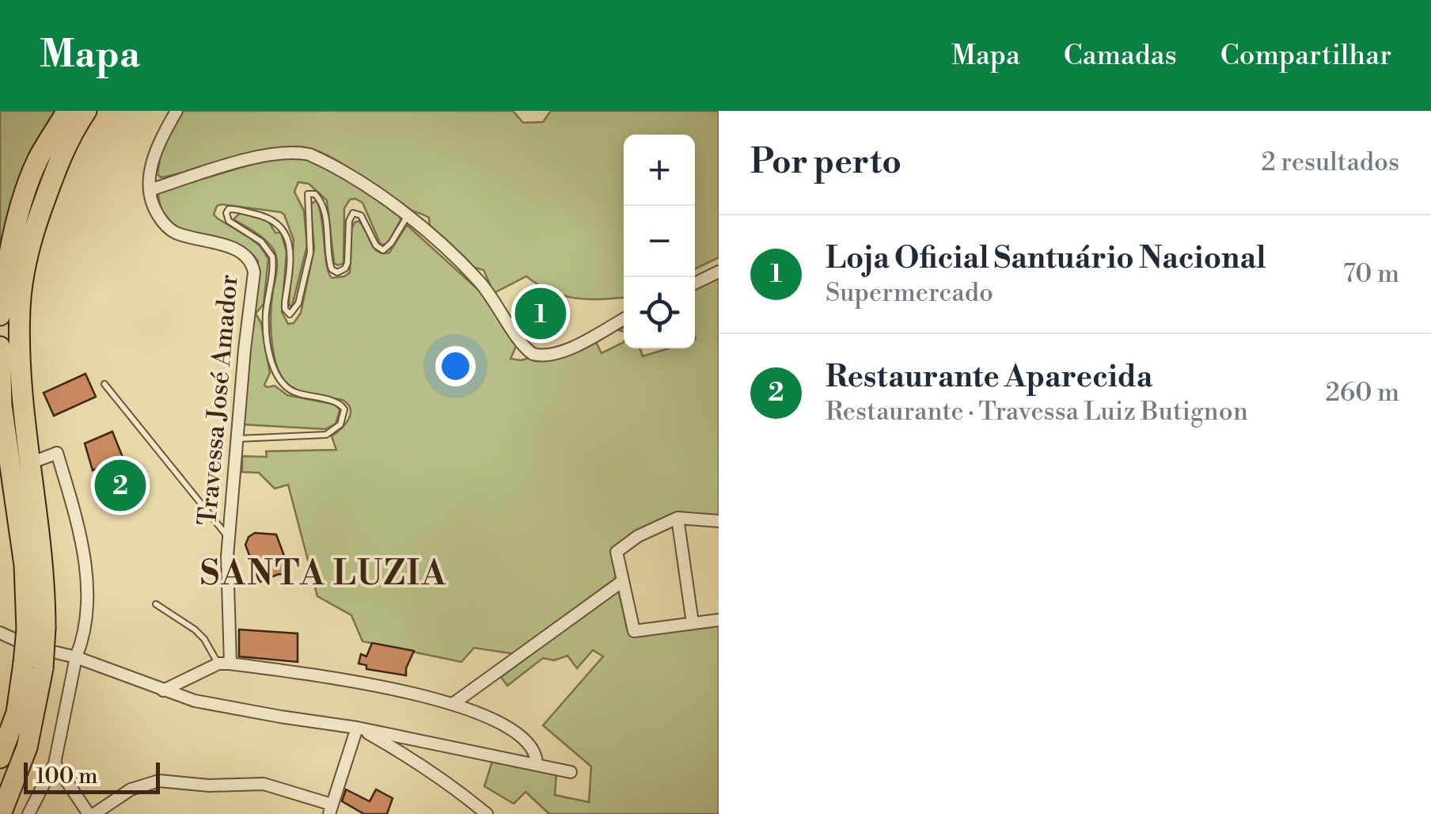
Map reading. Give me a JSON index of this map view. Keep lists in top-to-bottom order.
{
  "streets": {
    "street": ["Travessa José Amador"]
  },
  "districts": ["SANTA LUZIA"],
  "scale_bar": "100 m",
  "page": {
    "header": "Mapa",
    "nav": ["Mapa", "Camadas", "Compartilhar"],
    "heading": ["Por perto", "2 resultados"],
    "map_buttons": ["+", "−"],
    "list": [
      {
        "mark": "1",
        "name": "Loja Oficial Santuário Nacional",
        "note": "Supermercado",
        "value": "70 m"
      },
      {
        "mark": "2",
        "name": "Restaurante Aparecida",
        "note": "Restaurante · Travessa Luiz Butignon",
        "value": "260 m"
      }
    ],
    "pins": ["1", "2"],
    "scale": "100 m"
  }
}
